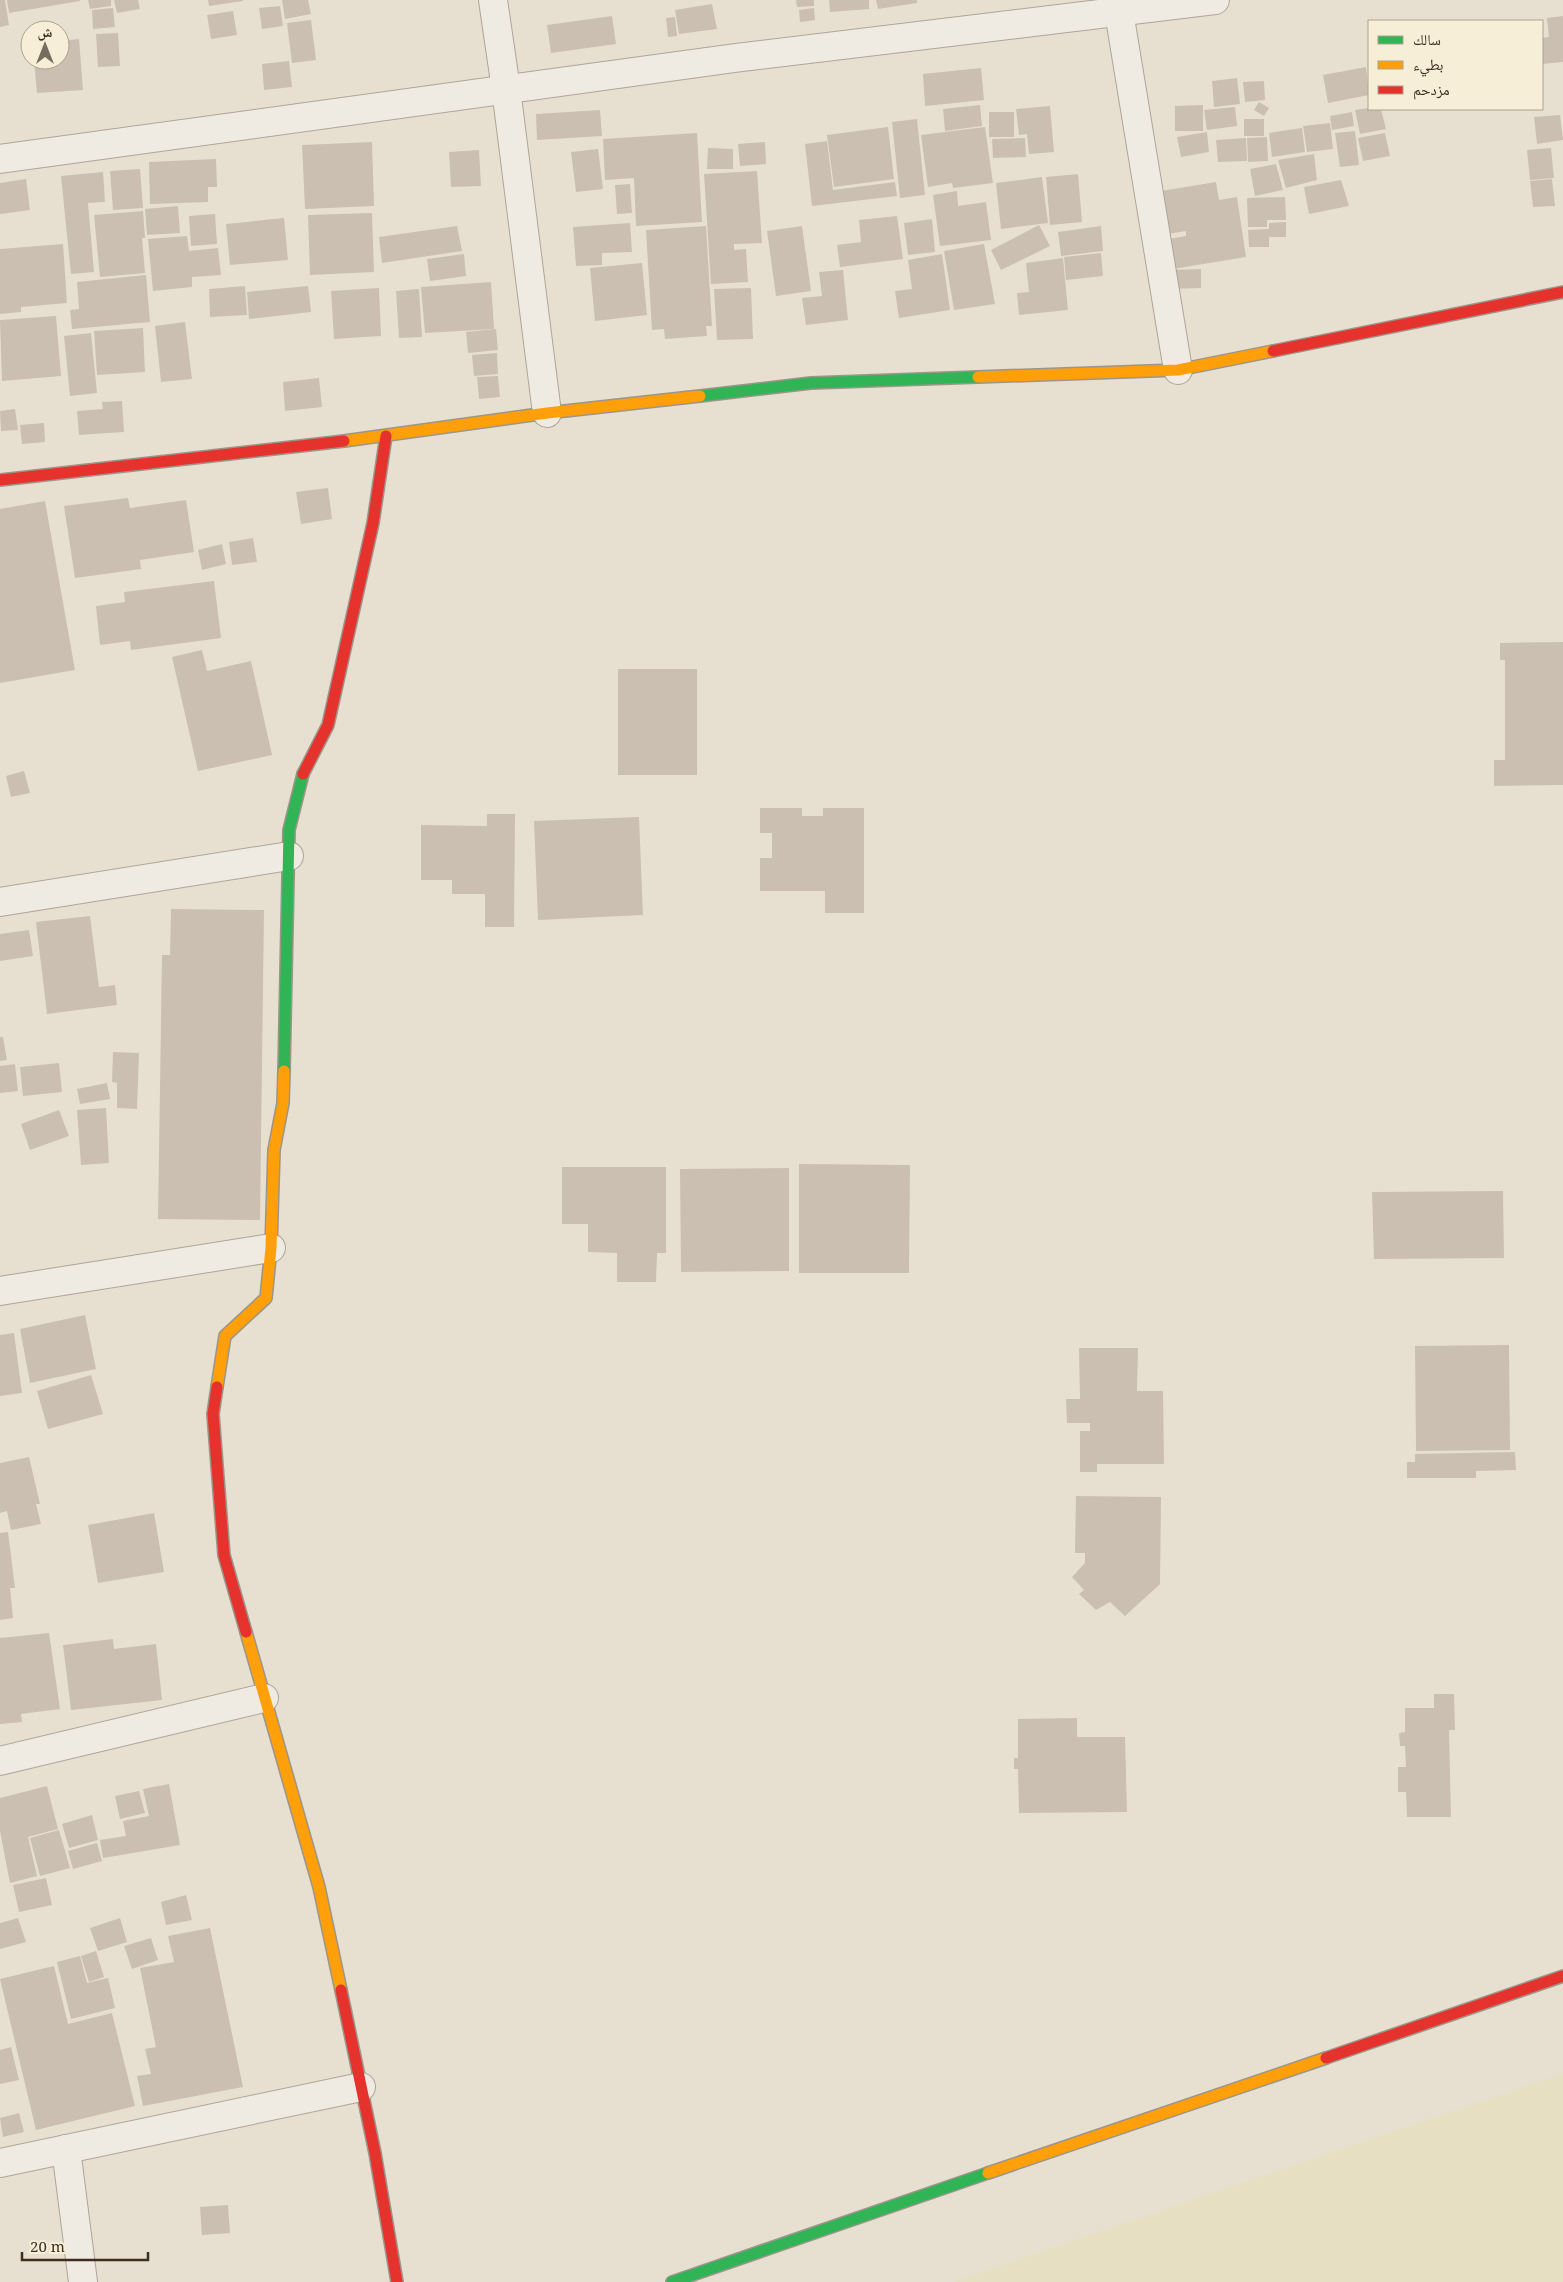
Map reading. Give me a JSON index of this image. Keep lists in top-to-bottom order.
{
  "legend": ["سالك", "بطيء", "مزدحم"],
  "scale_bar": "20 m",
  "north": "top"
}
